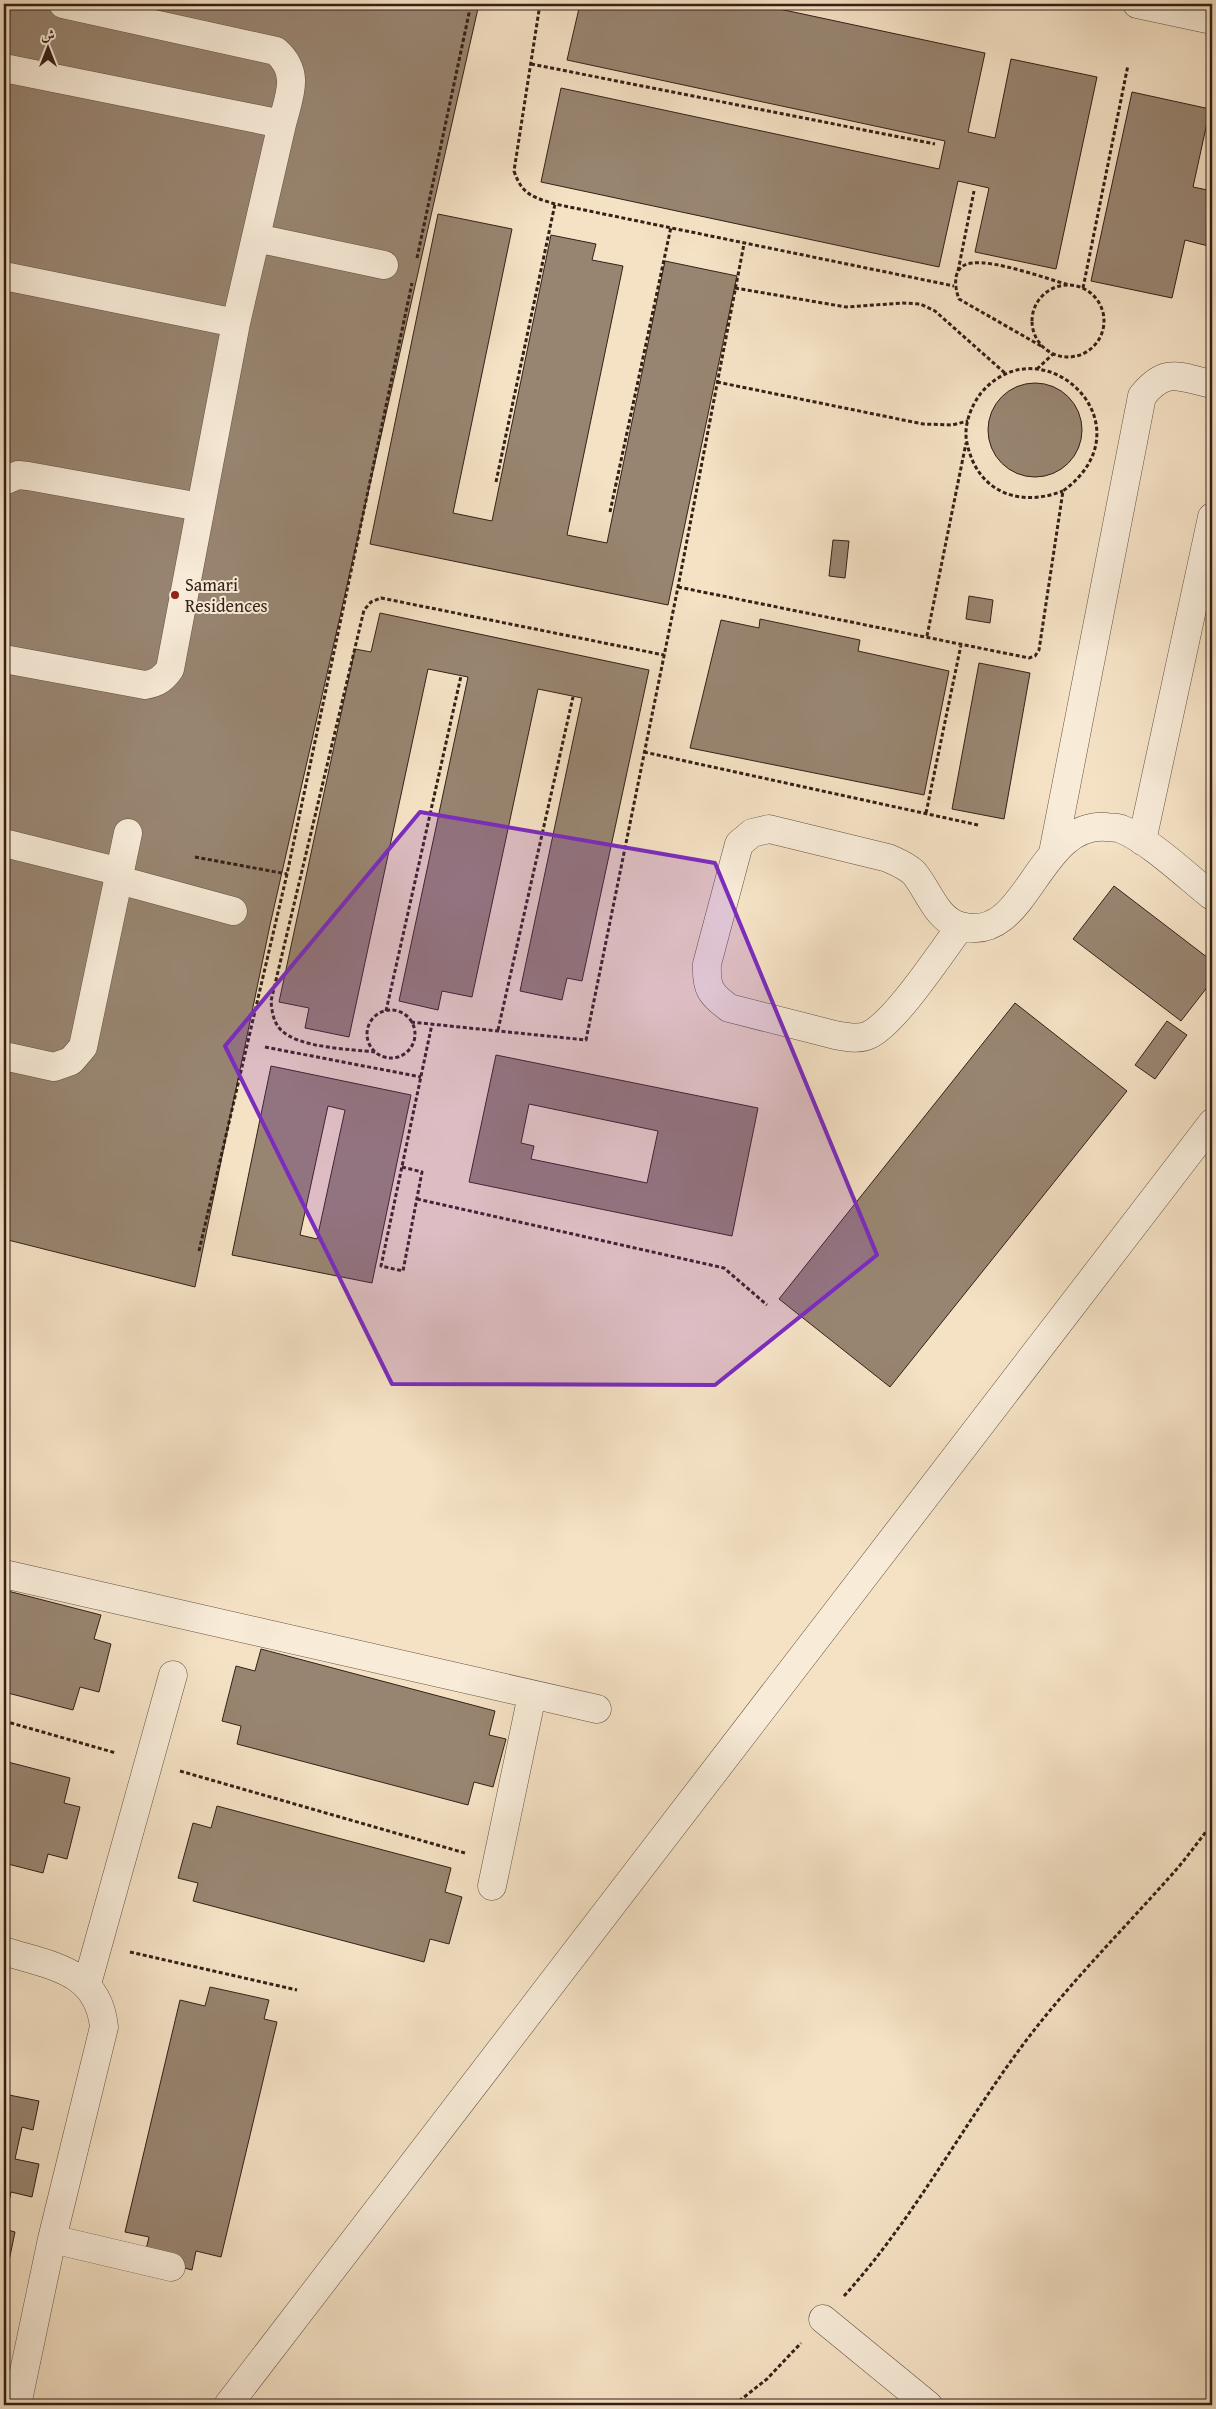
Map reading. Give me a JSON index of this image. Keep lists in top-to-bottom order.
{
  "places": ["Samari Residences"],
  "north": "top"
}
